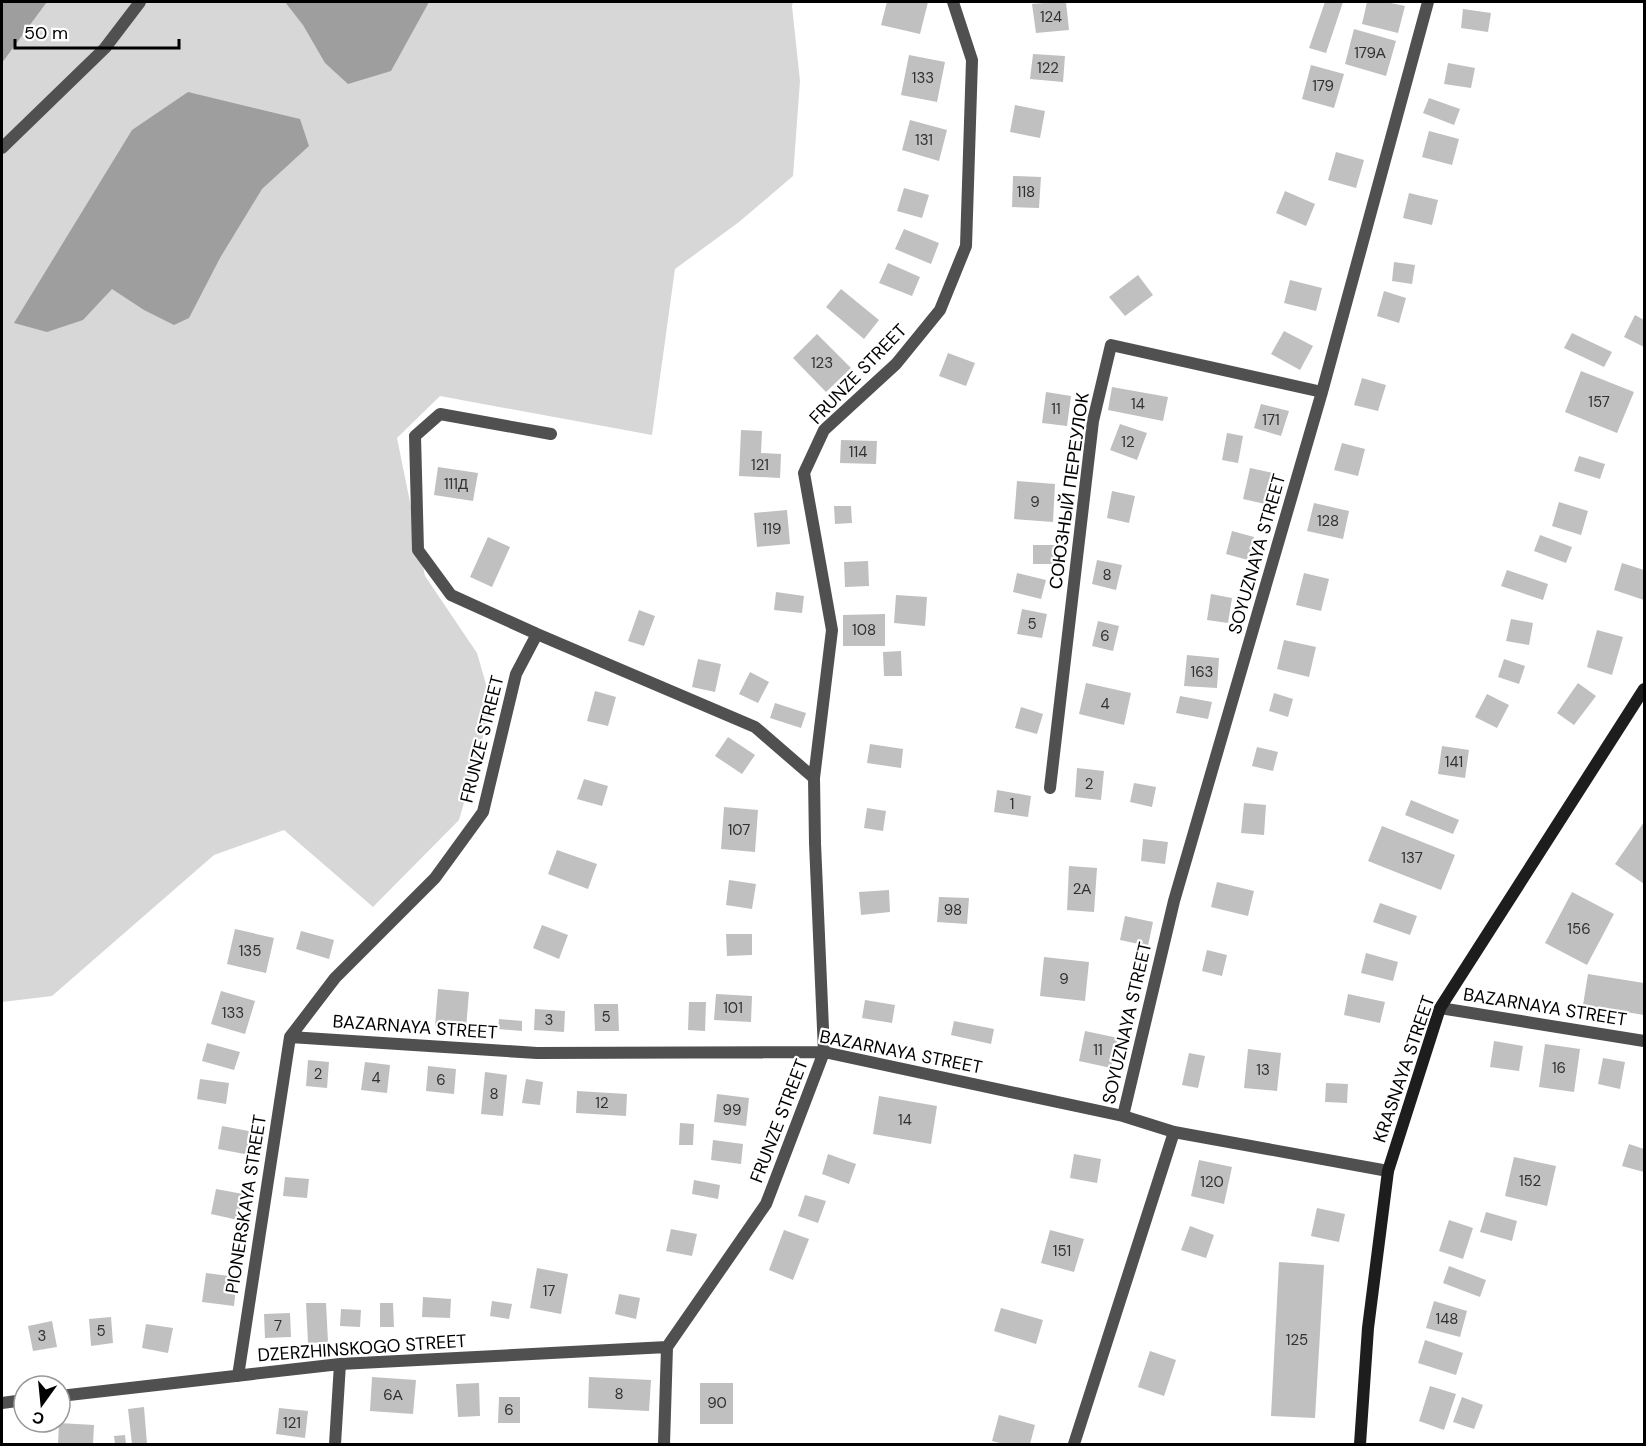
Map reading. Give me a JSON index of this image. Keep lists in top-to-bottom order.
{
  "streets": {
    "street": [
      "FRUNZE STREET",
      "СОЮЗНЫЙ ПЕРЕУЛОК",
      "SOYUZNAYA STREET",
      "BAZARNAYA STREET",
      "KRASNAYA STREET",
      "PIONERSKAYA STREET",
      "DZERZHINSKOGO STREET"
    ]
  },
  "crossings": [
    ["FRUNZE STREET", "BAZARNAYA STREET"],
    ["FRUNZE STREET", "PIONERSKAYA STREET"],
    ["FRUNZE STREET", "DZERZHINSKOGO STREET"],
    ["СОЮЗНЫЙ ПЕРЕУЛОК", "SOYUZNAYA STREET"],
    ["SOYUZNAYA STREET", "BAZARNAYA STREET"],
    ["BAZARNAYA STREET", "KRASNAYA STREET"],
    ["BAZARNAYA STREET", "PIONERSKAYA STREET"],
    ["PIONERSKAYA STREET", "DZERZHINSKOGO STREET"]
  ],
  "house_numbers": [
    "124",
    "179А",
    "122",
    "133",
    "179",
    "131",
    "118",
    "123",
    "157",
    "14",
    "11",
    "171",
    "12",
    "114",
    "121",
    "111Д",
    "9",
    "128",
    "119",
    "8",
    "5",
    "108",
    "6",
    "163",
    "4",
    "141",
    "2",
    "1",
    "107",
    "137",
    "2А",
    "98",
    "156",
    "135",
    "9",
    "101",
    "133",
    "5",
    "3",
    "11",
    "16",
    "13",
    "2",
    "4",
    "6",
    "8",
    "12",
    "99",
    "14",
    "152",
    "120",
    "151",
    "17",
    "148",
    "7",
    "5",
    "3",
    "125",
    "8",
    "6А",
    "90",
    "6",
    "121"
  ],
  "scale_bar": "50 m",
  "north": "bottom"
}
